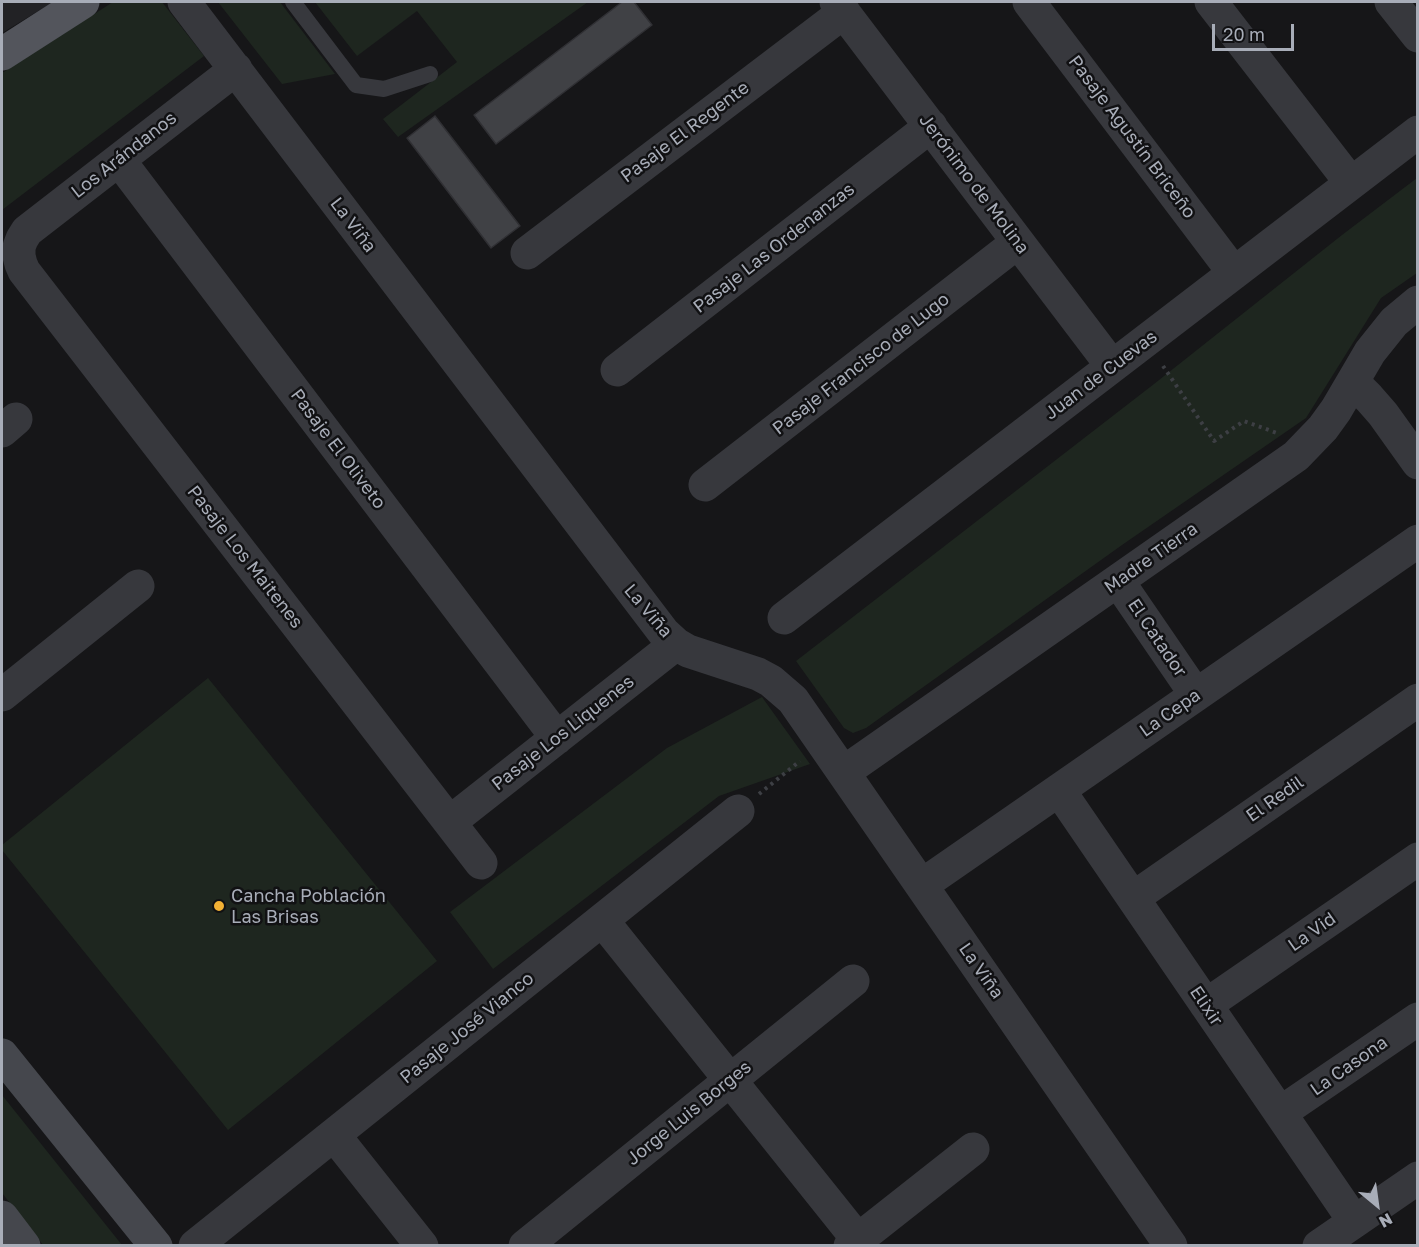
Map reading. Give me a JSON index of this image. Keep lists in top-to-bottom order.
{
  "streets": {
    "street": [
      "Pasaje El Regente",
      "Pasaje Agustín Briceño",
      "Los Arándanos",
      "Jerónimo de Molina",
      "La Viña",
      "Pasaje Las Ordenanzas",
      "Pasaje Francisco de Lugo",
      "Juan de Cuevas",
      "Pasaje El Oliveto",
      "Pasaje Los Maitenes",
      "Madre Tierra",
      "El Catador",
      "La Cepa",
      "Pasaje Los Liquenes",
      "El Redil",
      "La Vid",
      "Elixir",
      "Pasaje José Vianco",
      "La Casona",
      "Jorge Luis Borges"
    ]
  },
  "crossings": [
    ["Pasaje El Regente", "Jerónimo de Molina"],
    ["Pasaje Agustín Briceño", "Juan de Cuevas"],
    ["Los Arándanos", "La Viña"],
    ["Los Arándanos", "Pasaje El Oliveto"],
    ["Los Arándanos", "Pasaje Los Maitenes"],
    ["Jerónimo de Molina", "Pasaje Las Ordenanzas"],
    ["Jerónimo de Molina", "Pasaje Francisco de Lugo"],
    ["Jerónimo de Molina", "Juan de Cuevas"],
    ["La Viña", "Madre Tierra"],
    ["La Viña", "La Cepa"],
    ["La Viña", "Pasaje Los Liquenes"],
    ["Pasaje El Oliveto", "Pasaje Los Liquenes"],
    ["Pasaje Los Maitenes", "Pasaje Los Liquenes"],
    ["Madre Tierra", "El Catador"],
    ["El Catador", "La Cepa"],
    ["La Cepa", "Elixir"],
    ["El Redil", "Elixir"],
    ["La Vid", "Elixir"],
    ["Elixir", "La Casona"]
  ],
  "places": ["Cancha Población Las Brisas"],
  "scale_bar": "20 m",
  "north": "bottom right"
}
